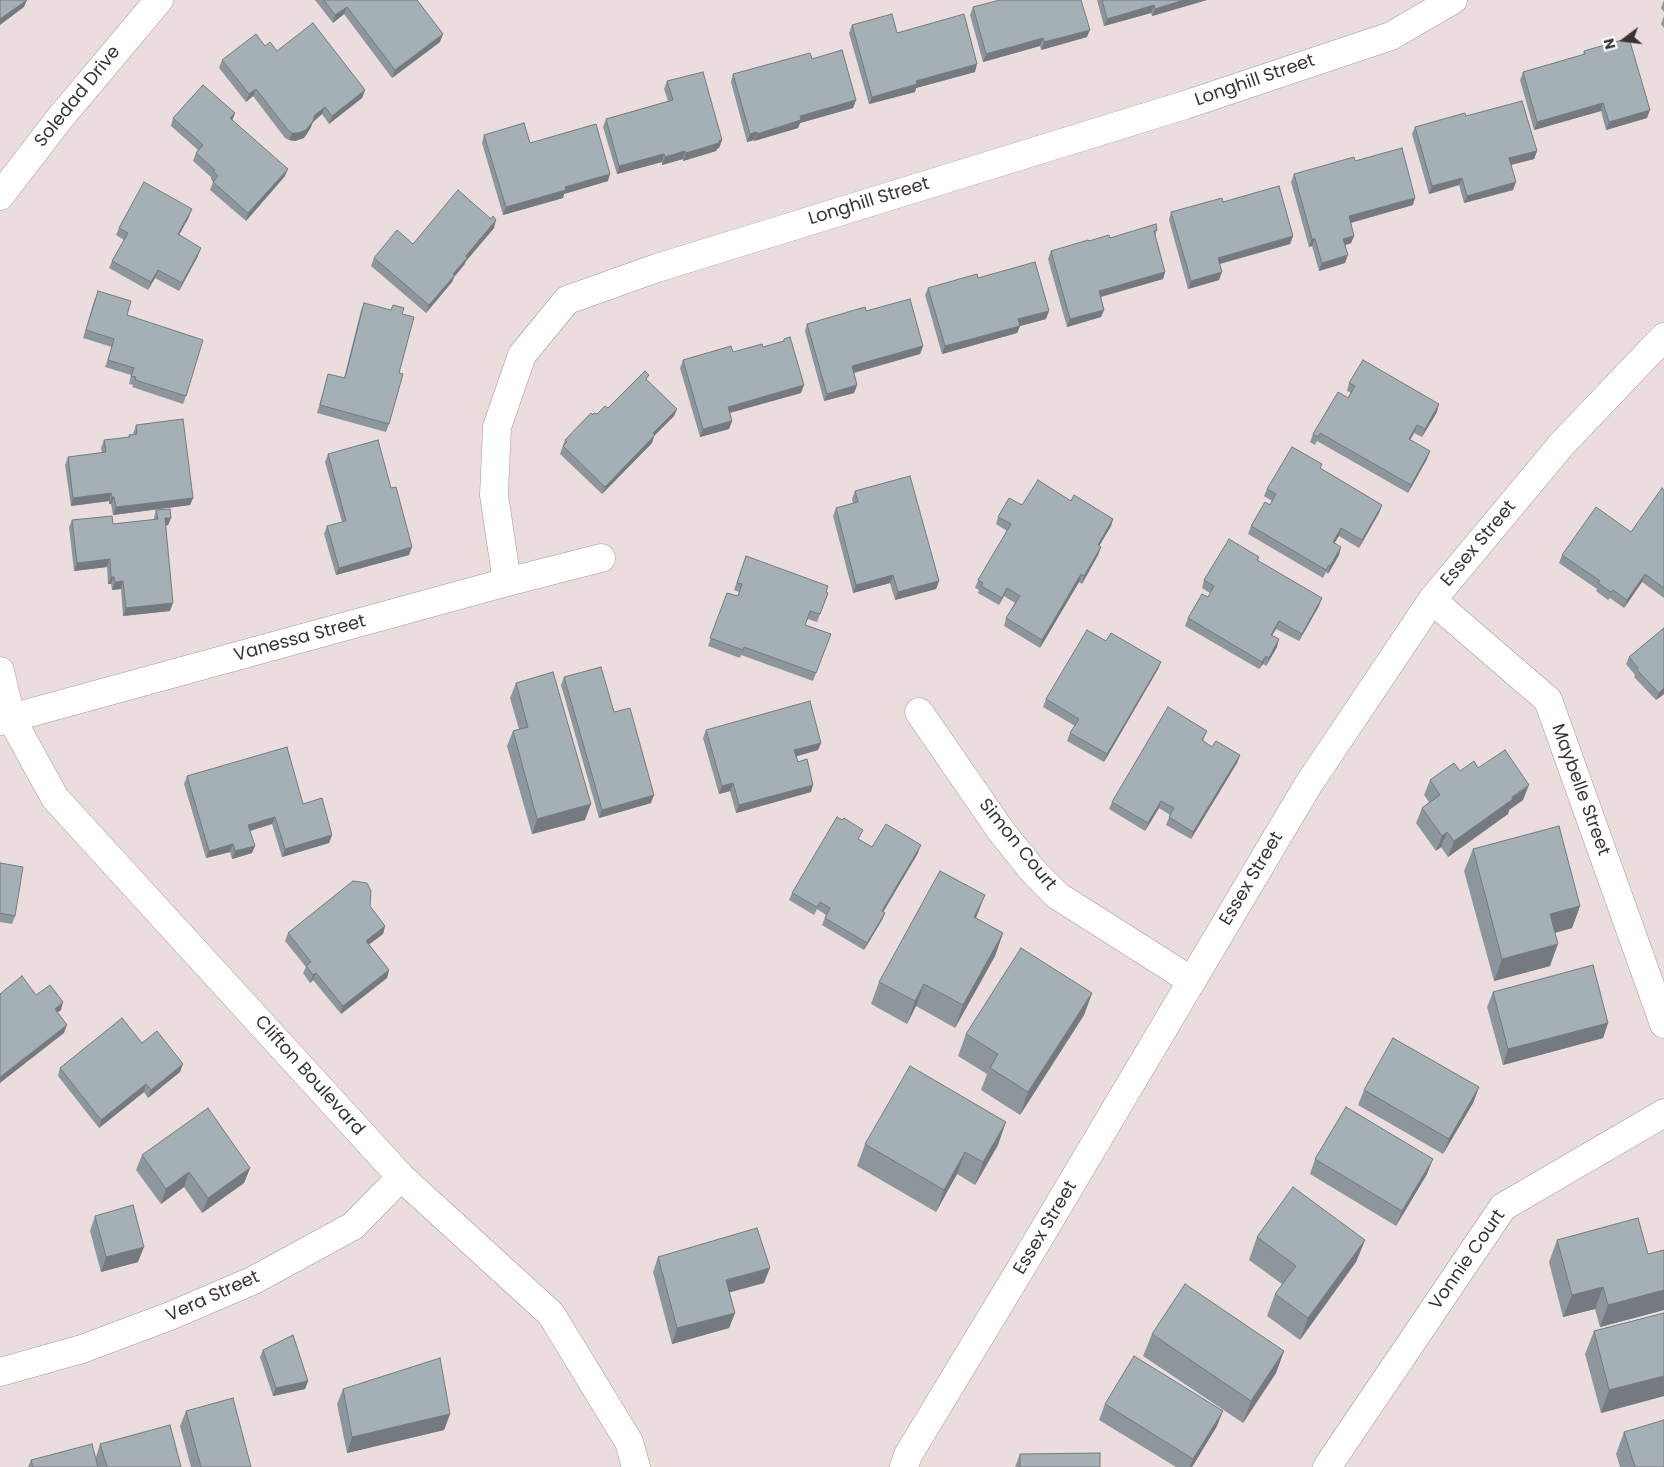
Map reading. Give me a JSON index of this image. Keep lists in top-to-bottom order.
{
  "streets": {
    "street": [
      "Longhill Street",
      "Soledad Drive",
      "Essex Street",
      "Vanessa Street",
      "Maybelle Street",
      "Simon Court",
      "Clifton Boulevard",
      "Vonnie Court",
      "Vera Street"
    ]
  },
  "crossings": [
    ["Longhill Street", "Vanessa Street"],
    ["Essex Street", "Maybelle Street"],
    ["Essex Street", "Simon Court"],
    ["Vanessa Street", "Clifton Boulevard"],
    ["Clifton Boulevard", "Vera Street"]
  ],
  "north": "left"
}
